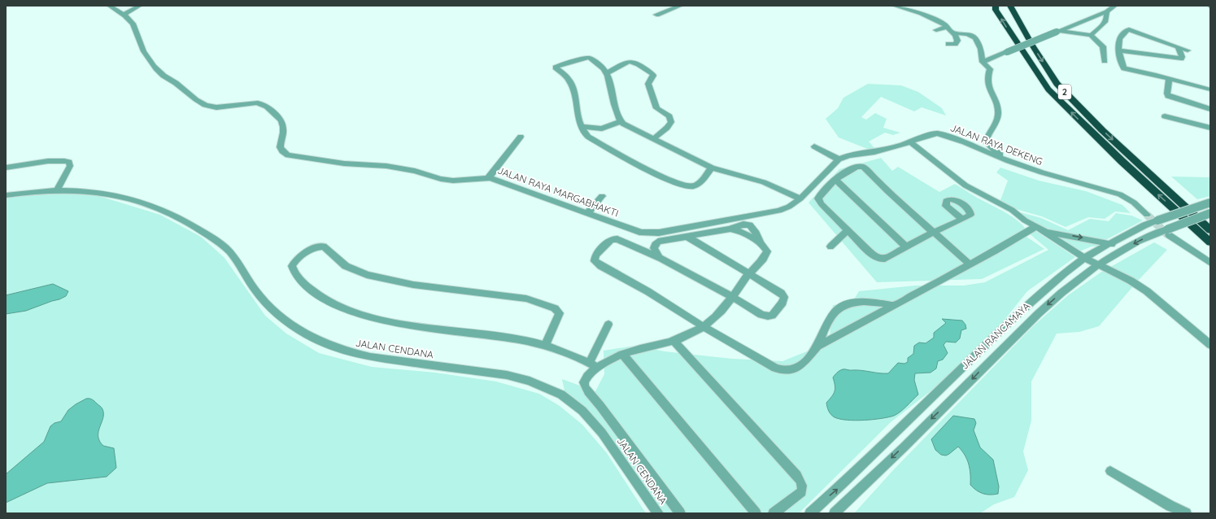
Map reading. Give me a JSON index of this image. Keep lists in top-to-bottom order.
{
  "streets": {
    "highway": ["2"],
    "street": [
      "JALAN RAYA DEKENG",
      "JALAN RAYA MARGABHAKTI",
      "JALAN RANCAMAYA",
      "JALAN CENDANA"
    ]
  },
  "crossings": [
    ["JALAN RAYA DEKENG", "JALAN RAYA MARGABHAKTI"]
  ]
}
